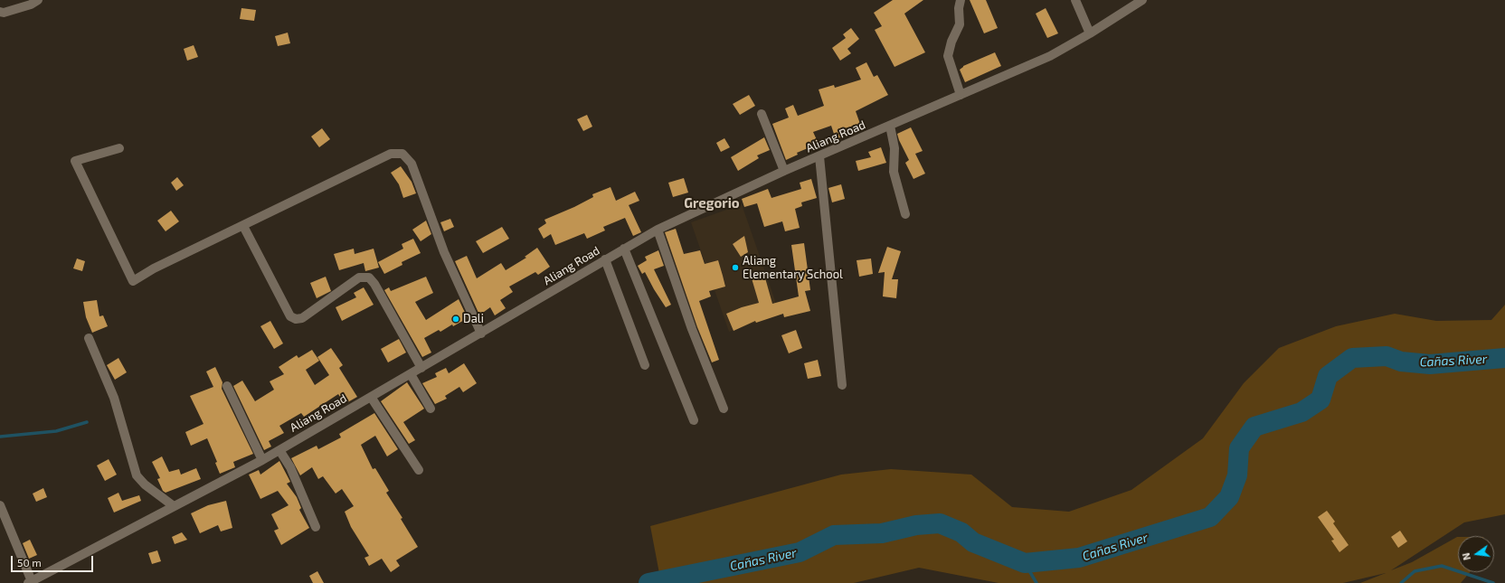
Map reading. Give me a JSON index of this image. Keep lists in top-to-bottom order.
{
  "streets": {
    "street": ["Aliang Road"]
  },
  "districts": ["Gregorio"],
  "water": ["Cañas River"],
  "places": ["Aliang Elementary School", "Dali"],
  "scale_bar": "50 m",
  "north": "left"
}
